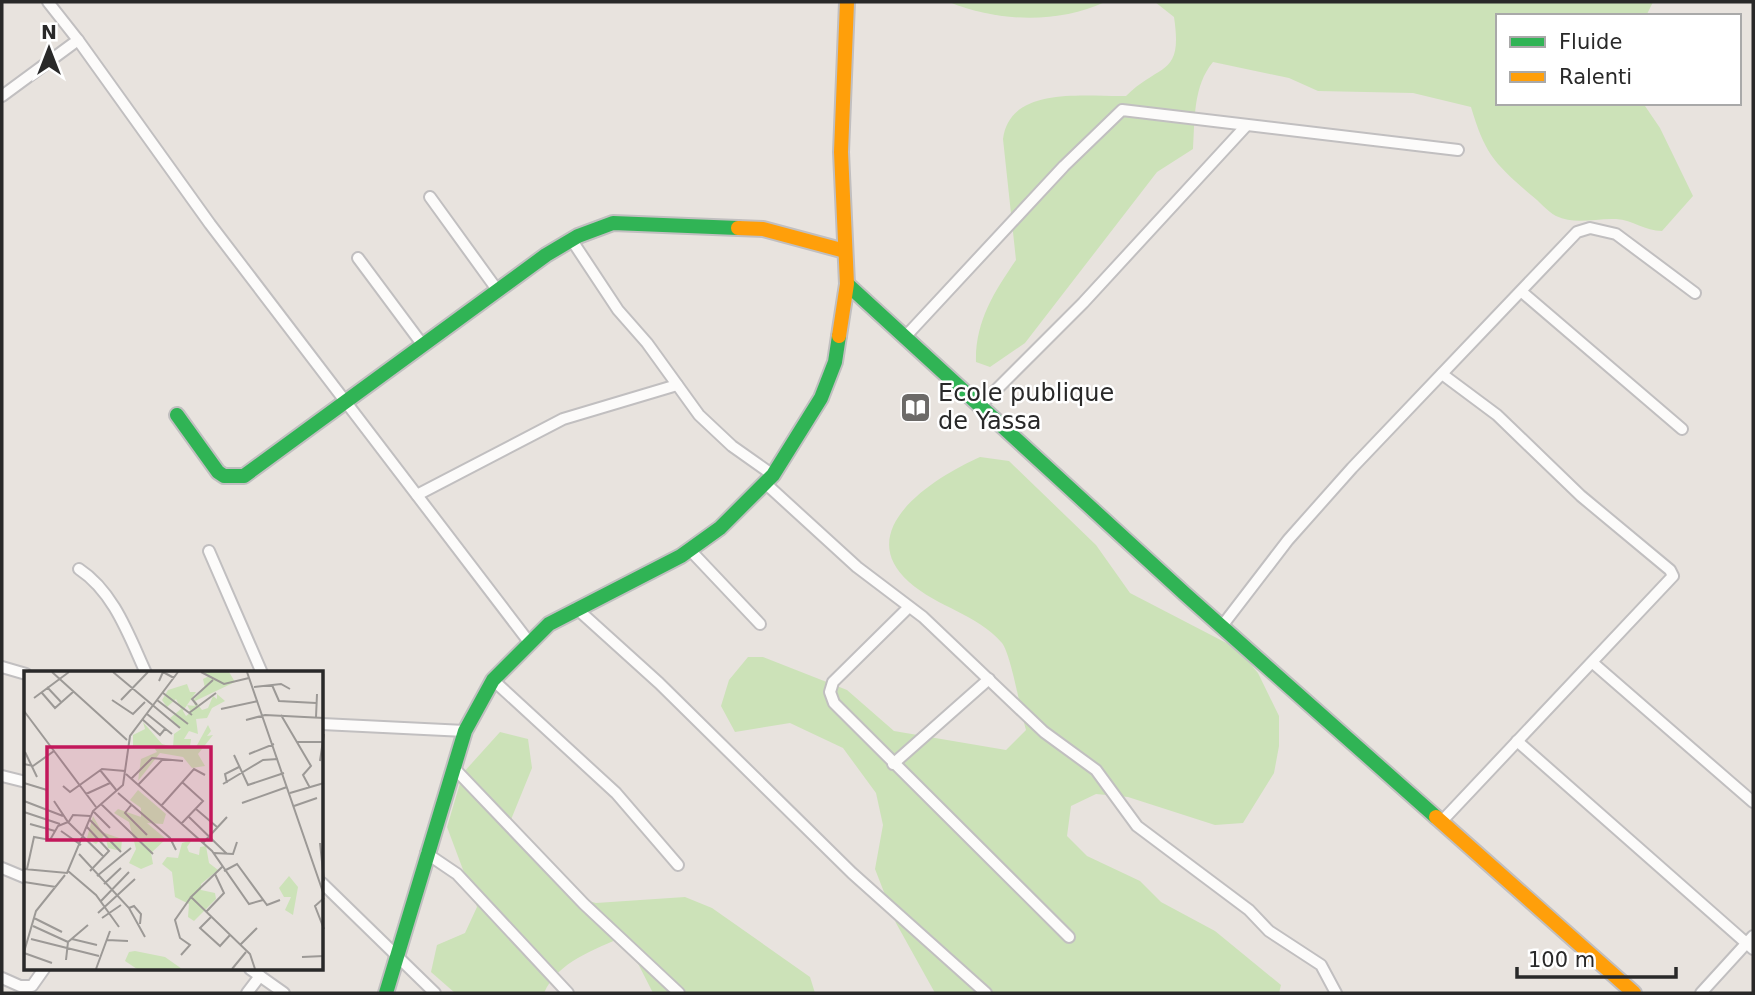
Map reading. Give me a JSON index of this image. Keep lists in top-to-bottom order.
{
  "places": {
    "library": ["Ecole publique de Yassa"]
  },
  "legend": ["Fluide", "Ralenti"],
  "scale_bar": "100 m",
  "north": "top"
}
